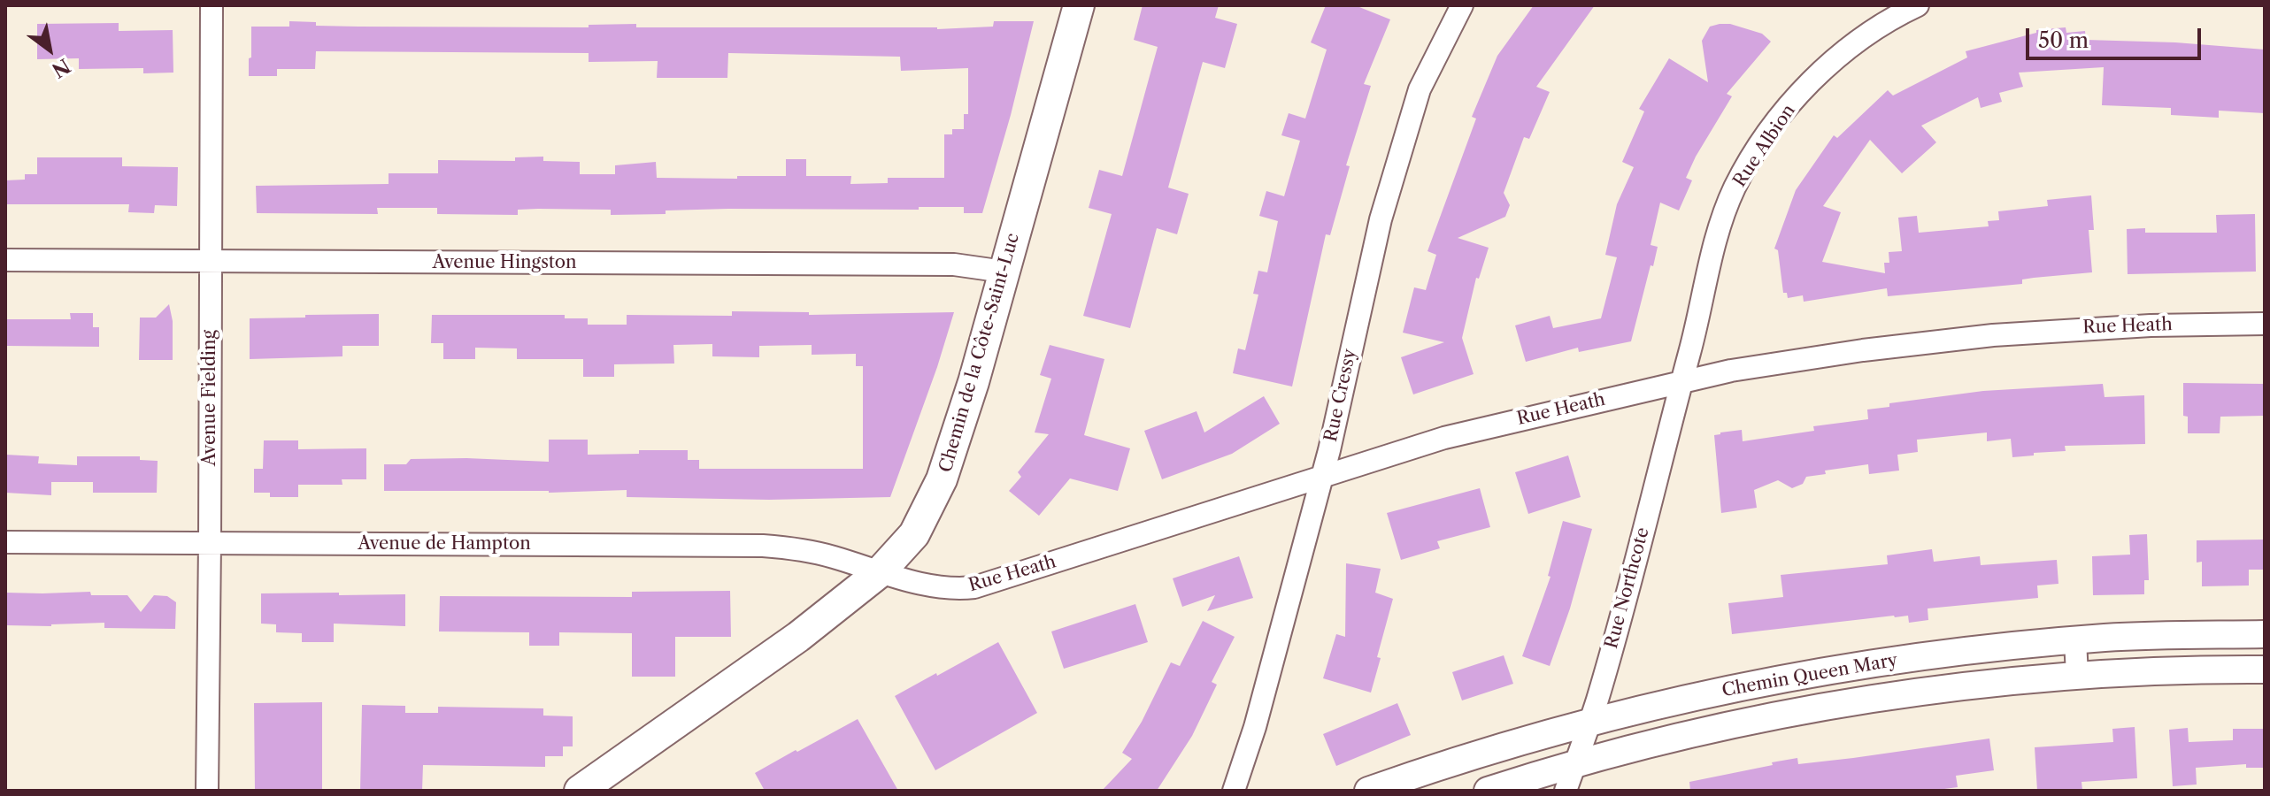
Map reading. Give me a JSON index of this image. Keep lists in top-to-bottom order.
{
  "streets": {
    "main road": ["Chemin de la Côte-Saint-Luc"],
    "street": [
      "Rue Albion",
      "Avenue Hingston",
      "Rue Heath",
      "Rue Cressy",
      "Avenue Fielding",
      "Avenue de Hampton",
      "Rue Northcote",
      "Chemin Queen Mary"
    ]
  },
  "crossings": [
    ["Rue Albion", "Rue Heath"],
    ["Rue Albion", "Rue Northcote"],
    ["Avenue Hingston", "Chemin de la Côte-Saint-Luc"],
    ["Avenue Hingston", "Avenue Fielding"],
    ["Rue Heath", "Chemin de la Côte-Saint-Luc"],
    ["Rue Heath", "Rue Cressy"],
    ["Rue Heath", "Avenue de Hampton"],
    ["Rue Heath", "Rue Northcote"],
    ["Chemin de la Côte-Saint-Luc", "Avenue de Hampton"],
    ["Avenue Fielding", "Avenue de Hampton"],
    ["Rue Northcote", "Chemin Queen Mary"]
  ],
  "scale_bar": "50 m",
  "north": "bottom right"
}
